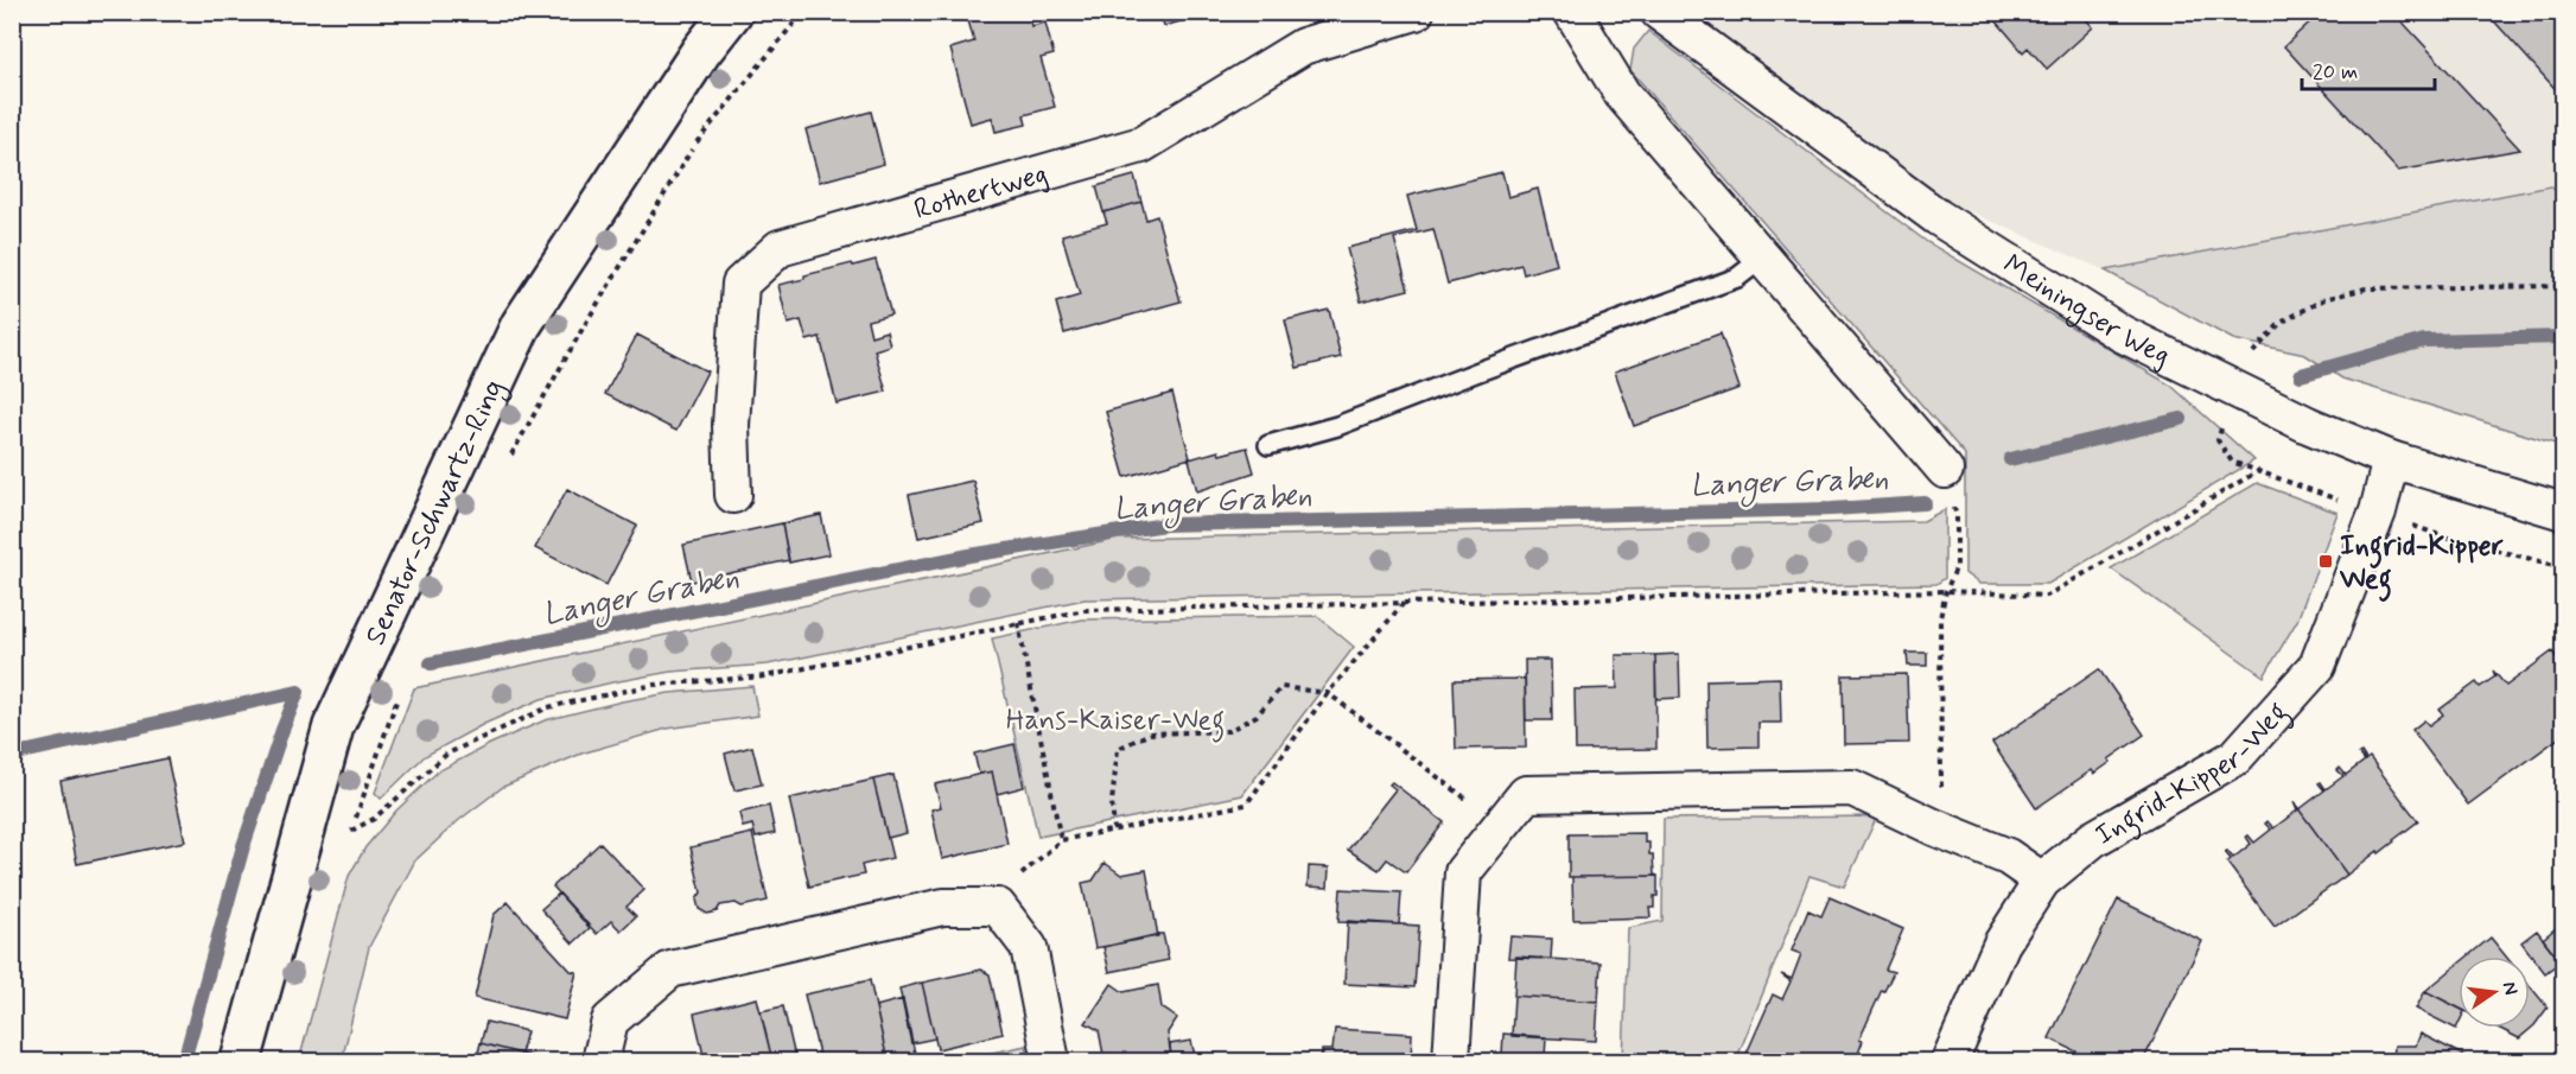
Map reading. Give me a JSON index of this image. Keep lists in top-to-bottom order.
{
  "streets": {
    "main road": ["Senator-Schwartz-Ring"],
    "street": ["Rothertweg", "Meiningser Weg", "Ingrid-Kipper-Weg"]
  },
  "crossings": [
    ["Meiningser Weg", "Ingrid-Kipper-Weg"]
  ],
  "water": ["Langer Graben"],
  "parks": ["Hans-Kaiser-Weg"],
  "places": {
    "transit": ["Ingrid-Kipper Weg"]
  },
  "scale_bar": "20 m",
  "north": "right"
}
